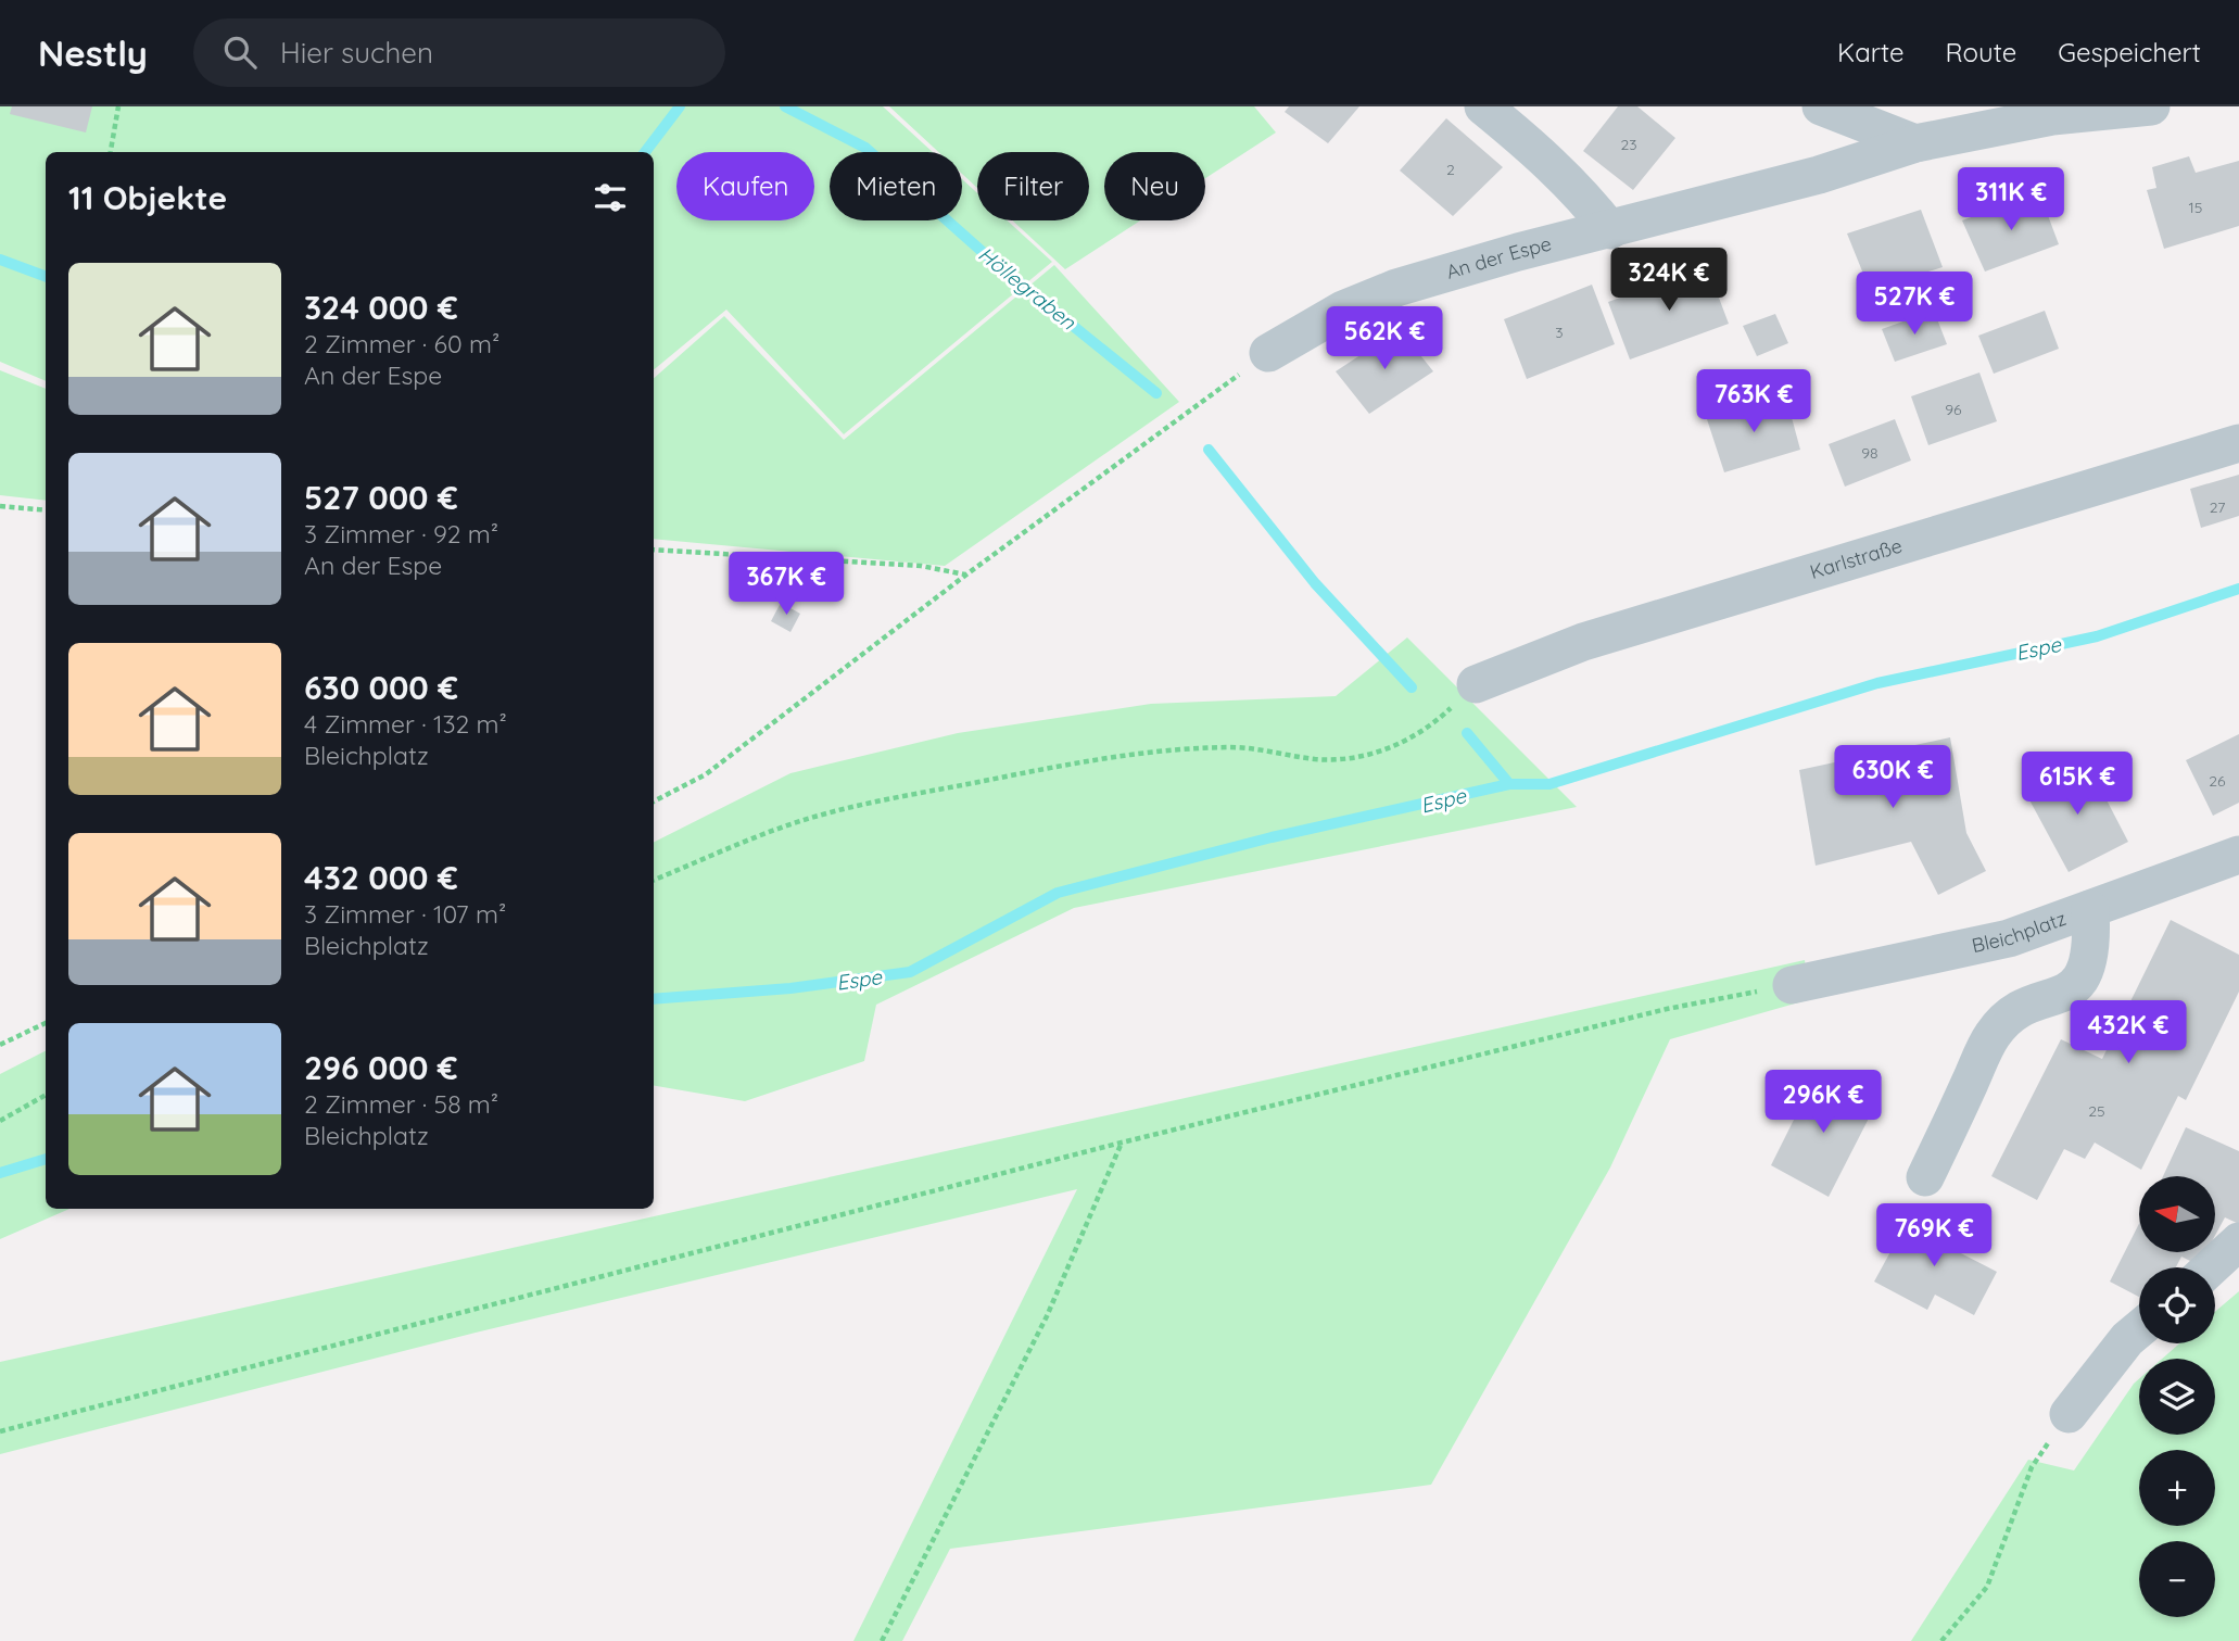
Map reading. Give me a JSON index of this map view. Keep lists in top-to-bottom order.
{
  "streets": {
    "street": ["An der Espe", "Karlstraße", "Bleichplatz"]
  },
  "water": ["Höllegraben", "Espe"],
  "house_numbers": [
    "23",
    "2",
    "15",
    "3",
    "96",
    "98",
    "27",
    "26",
    "25"
  ],
  "north": "left",
  "page": {
    "header": "Nestly",
    "search": "Hier suchen",
    "nav": ["Karte", "Route", "Gespeichert"],
    "chip": [
      "Kaufen",
      "Mieten",
      "Filter",
      "Neu"
    ],
    "heading": "11 Objekte",
    "price": [
      "311K €",
      "324K €",
      "527K €",
      "562K €",
      "763K €",
      "367K €",
      "630K €",
      "615K €",
      "432K €",
      "296K €",
      "769K €"
    ],
    "list": [
      {
        "name": "324 000 €",
        "note": "2 Zimmer · 60 m² · An der Espe"
      },
      {
        "name": "527 000 €",
        "note": "3 Zimmer · 92 m² · An der Espe"
      },
      {
        "name": "630 000 €",
        "note": "4 Zimmer · 132 m² · Bleichplatz"
      },
      {
        "name": "432 000 €",
        "note": "3 Zimmer · 107 m² · Bleichplatz"
      },
      {
        "name": "296 000 €",
        "note": "2 Zimmer · 58 m² · Bleichplatz"
      }
    ],
    "map_buttons": ["+", "−"]
  }
}
